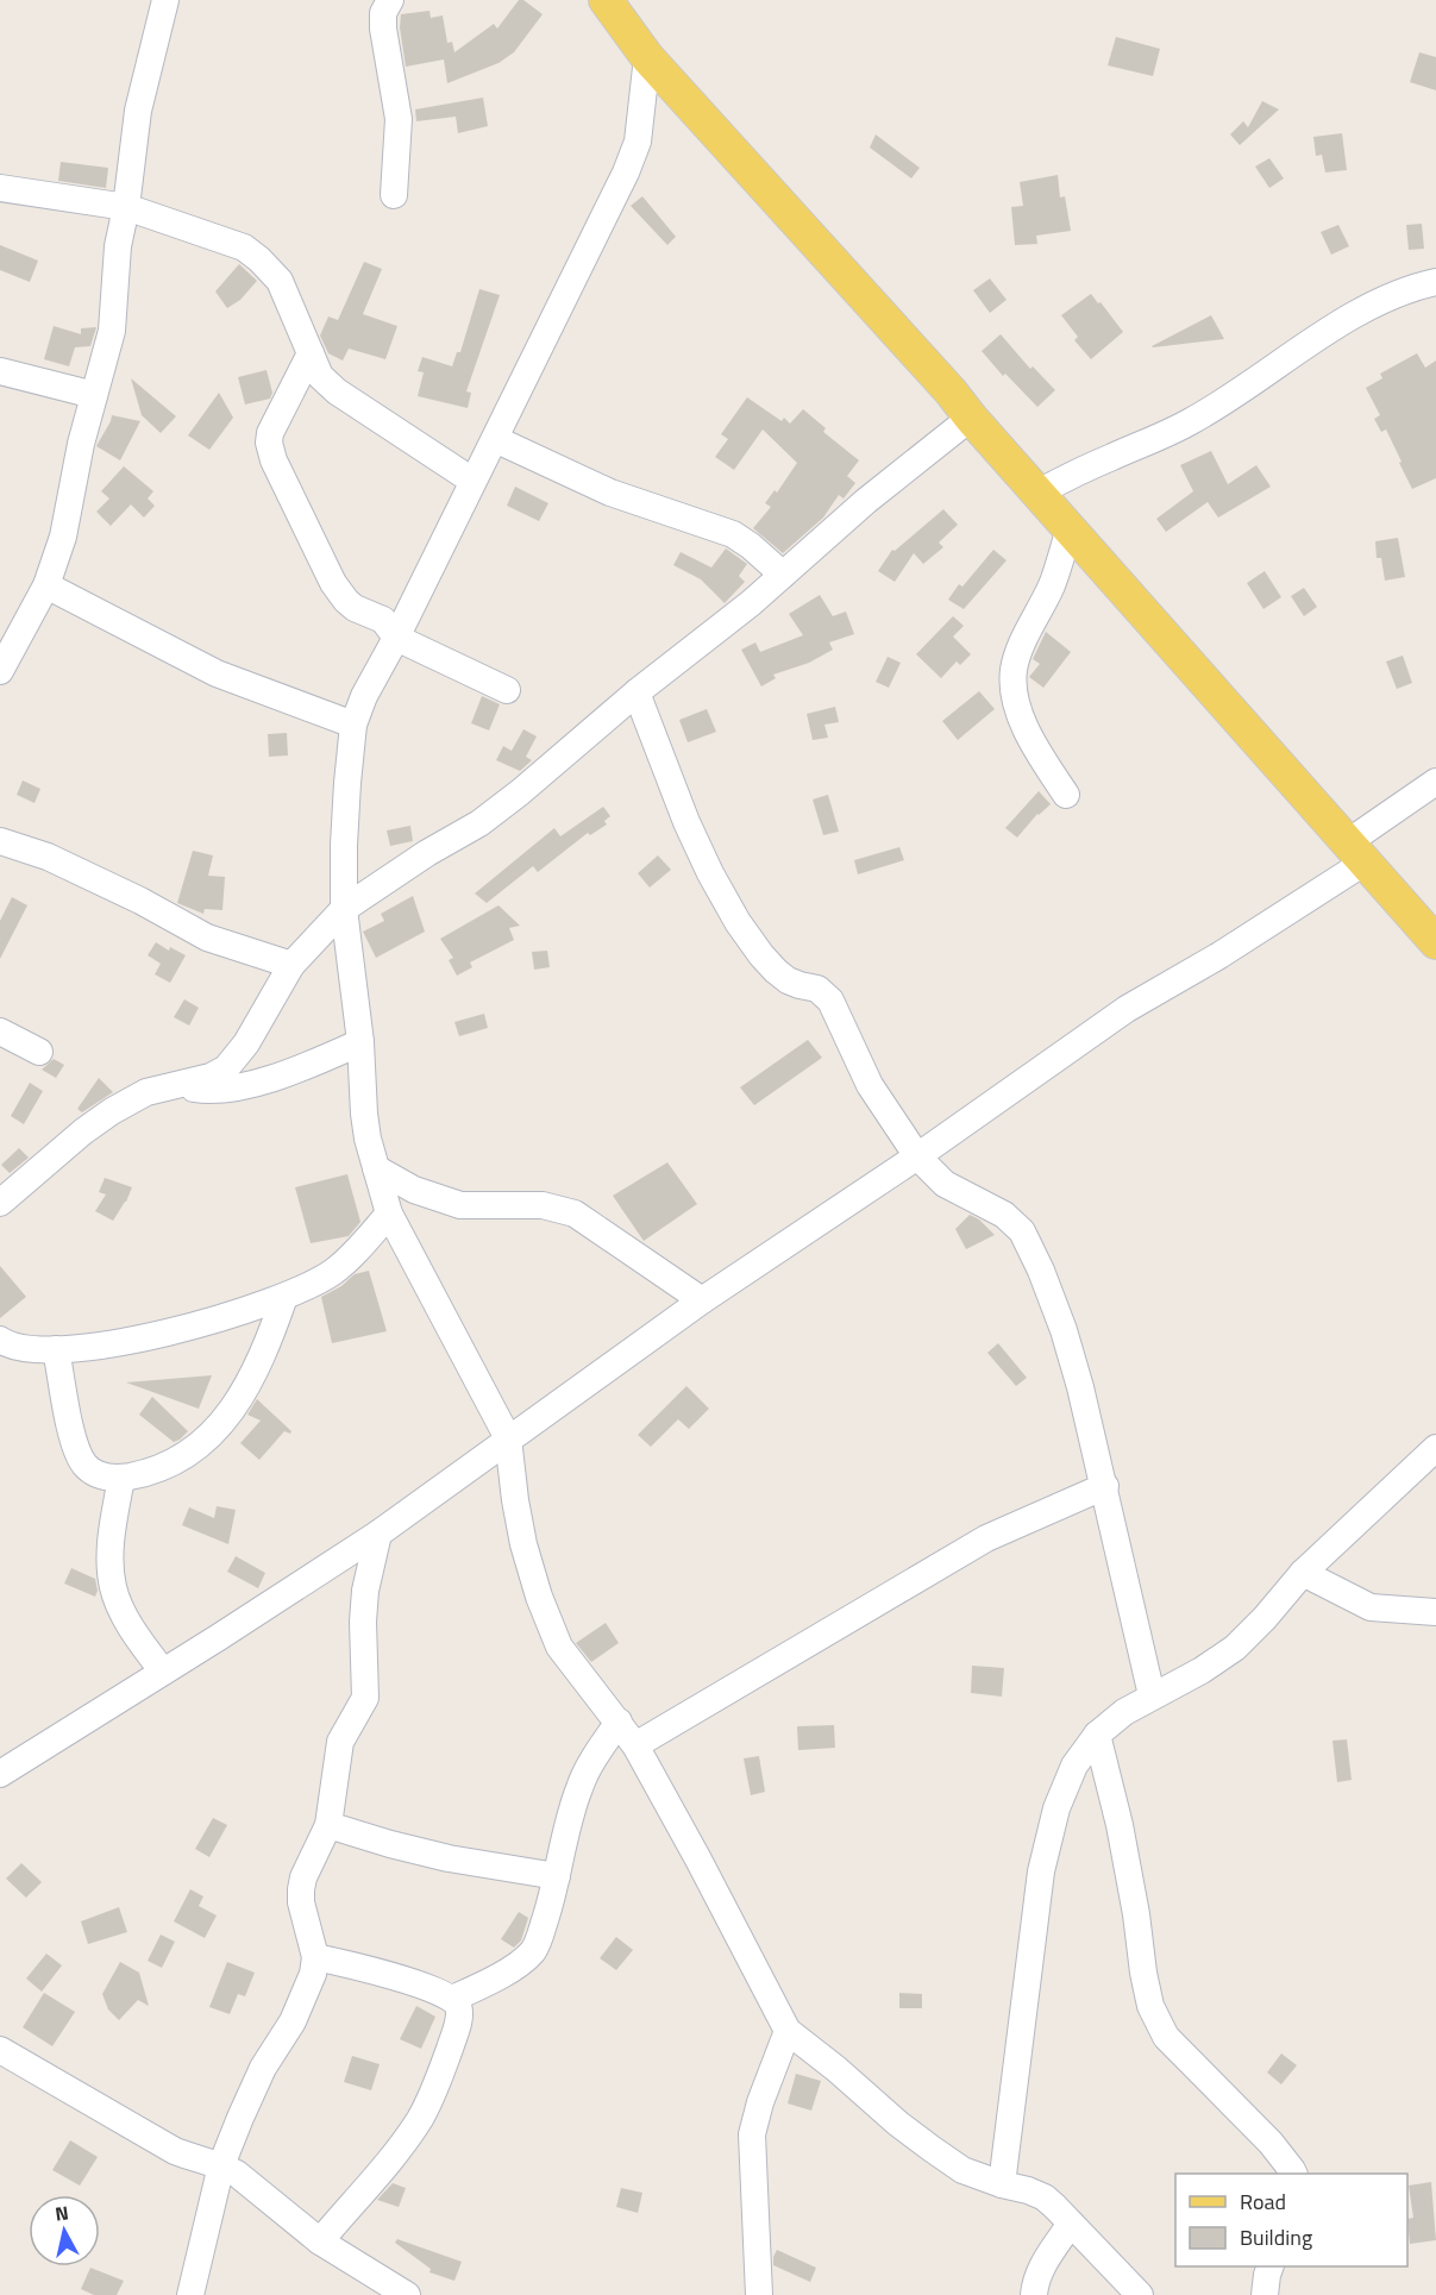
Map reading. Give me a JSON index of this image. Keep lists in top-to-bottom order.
{
  "legend": ["Road", "Building"],
  "north": "top"
}
